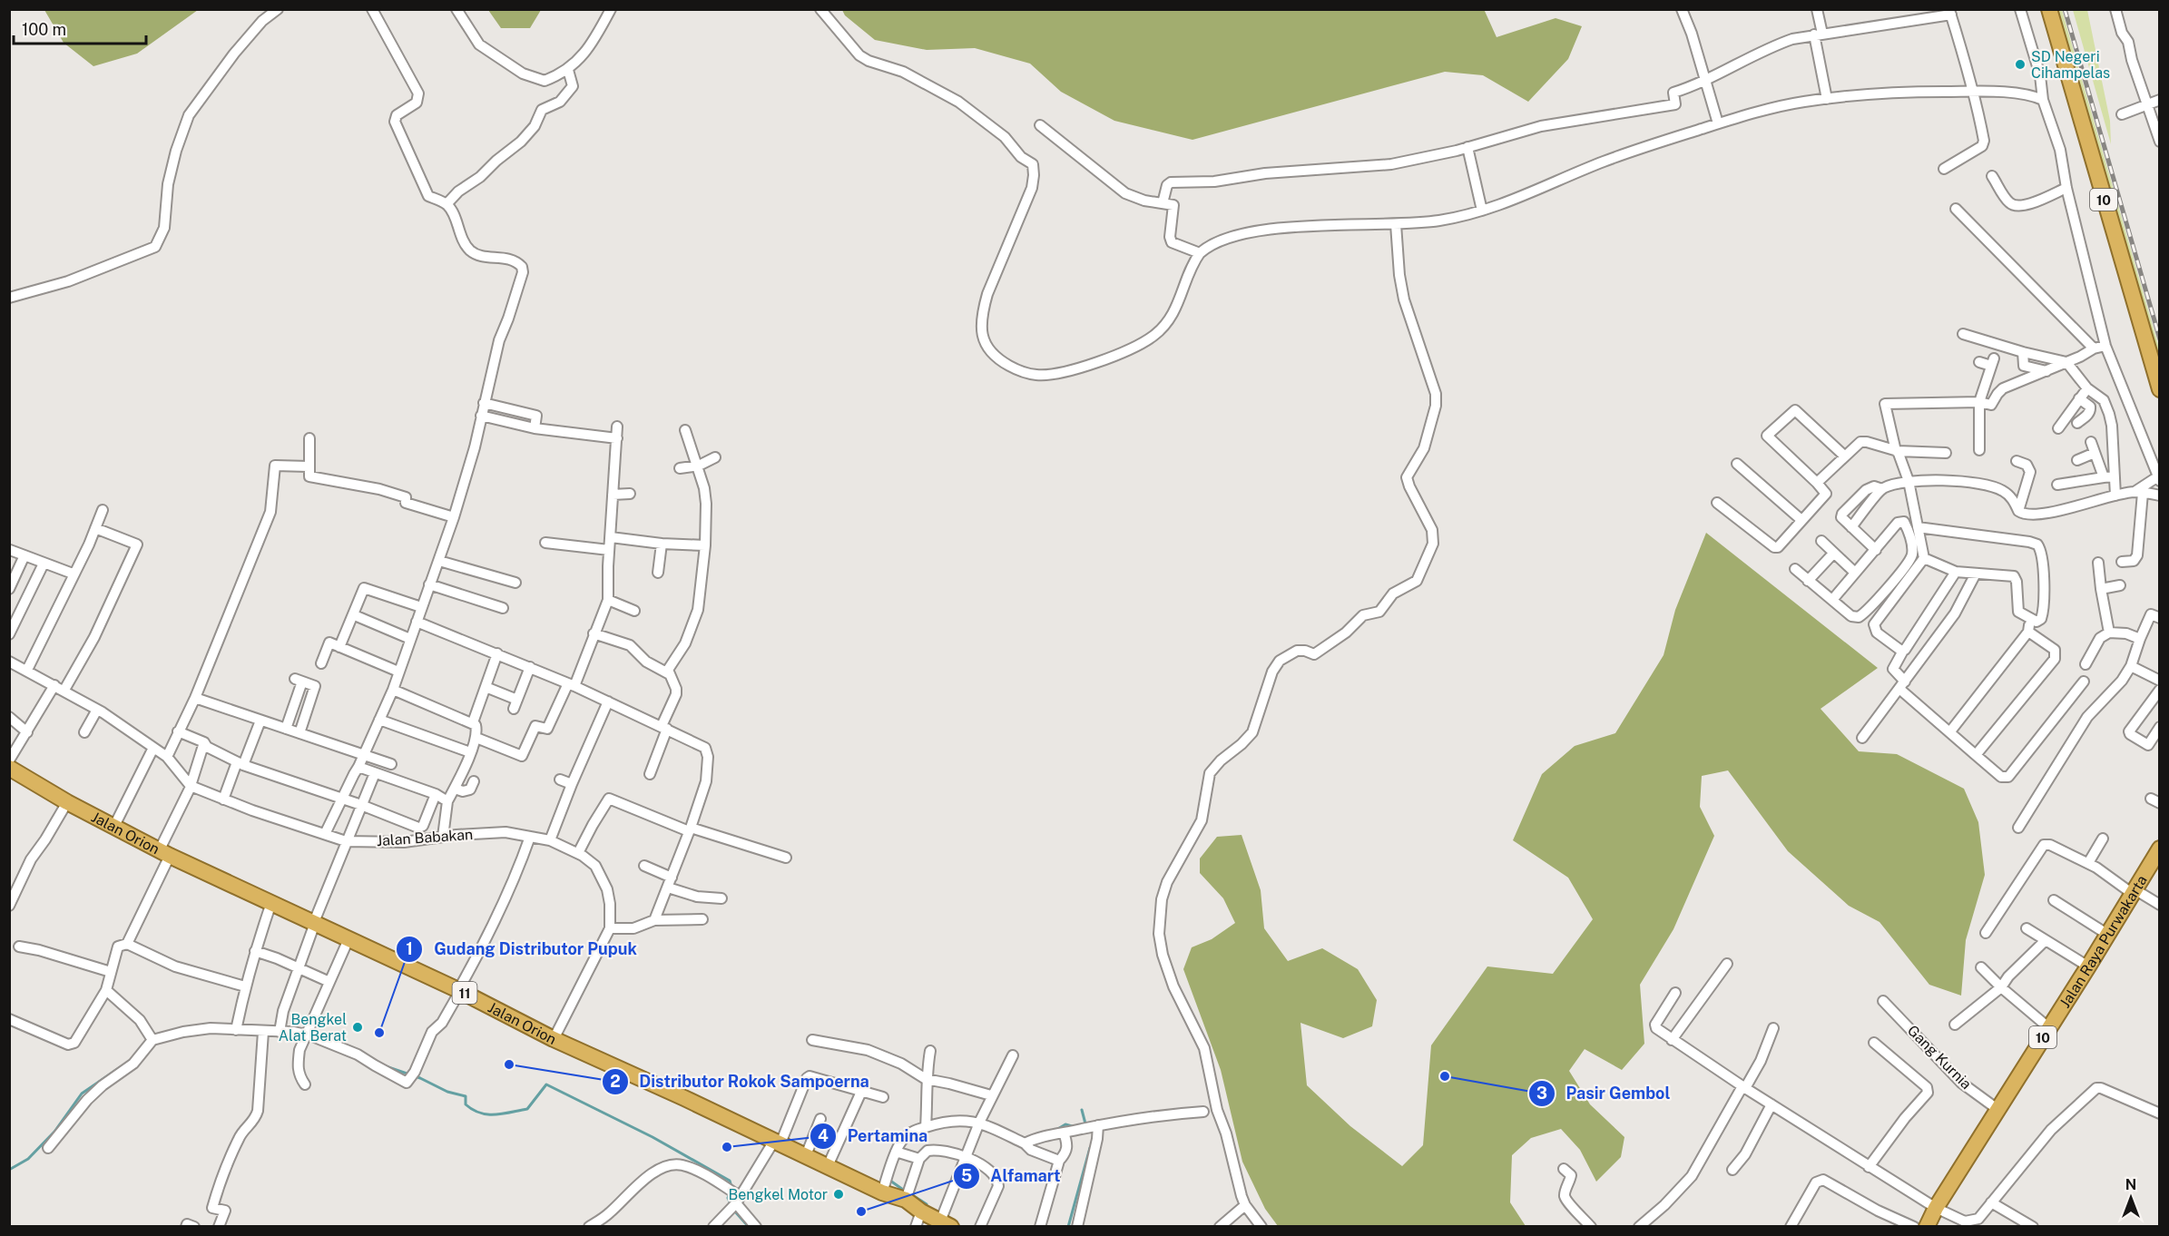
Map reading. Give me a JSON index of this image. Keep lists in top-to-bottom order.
{
  "streets": {
    "highway": [
      "10",
      "Jalan Orion",
      "Jalan Raya Purwakarta",
      "11"
    ],
    "street": ["Jalan Babakan", "Gang Kurnia"]
  },
  "crossings": [
    ["Jalan Orion", "Jalan Babakan"],
    ["Jalan Raya Purwakarta", "Gang Kurnia"]
  ],
  "places": [
    "SD Negeri Cihampelas",
    "Bengkel Alat Berat",
    "Gudang Distributor Pupuk",
    "Distributor Rokok Sampoerna",
    "Pasir Gembol",
    "Pertamina",
    "Bengkel Motor",
    "Alfamart"
  ],
  "scale_bar": "100 m",
  "north": "top"
}
